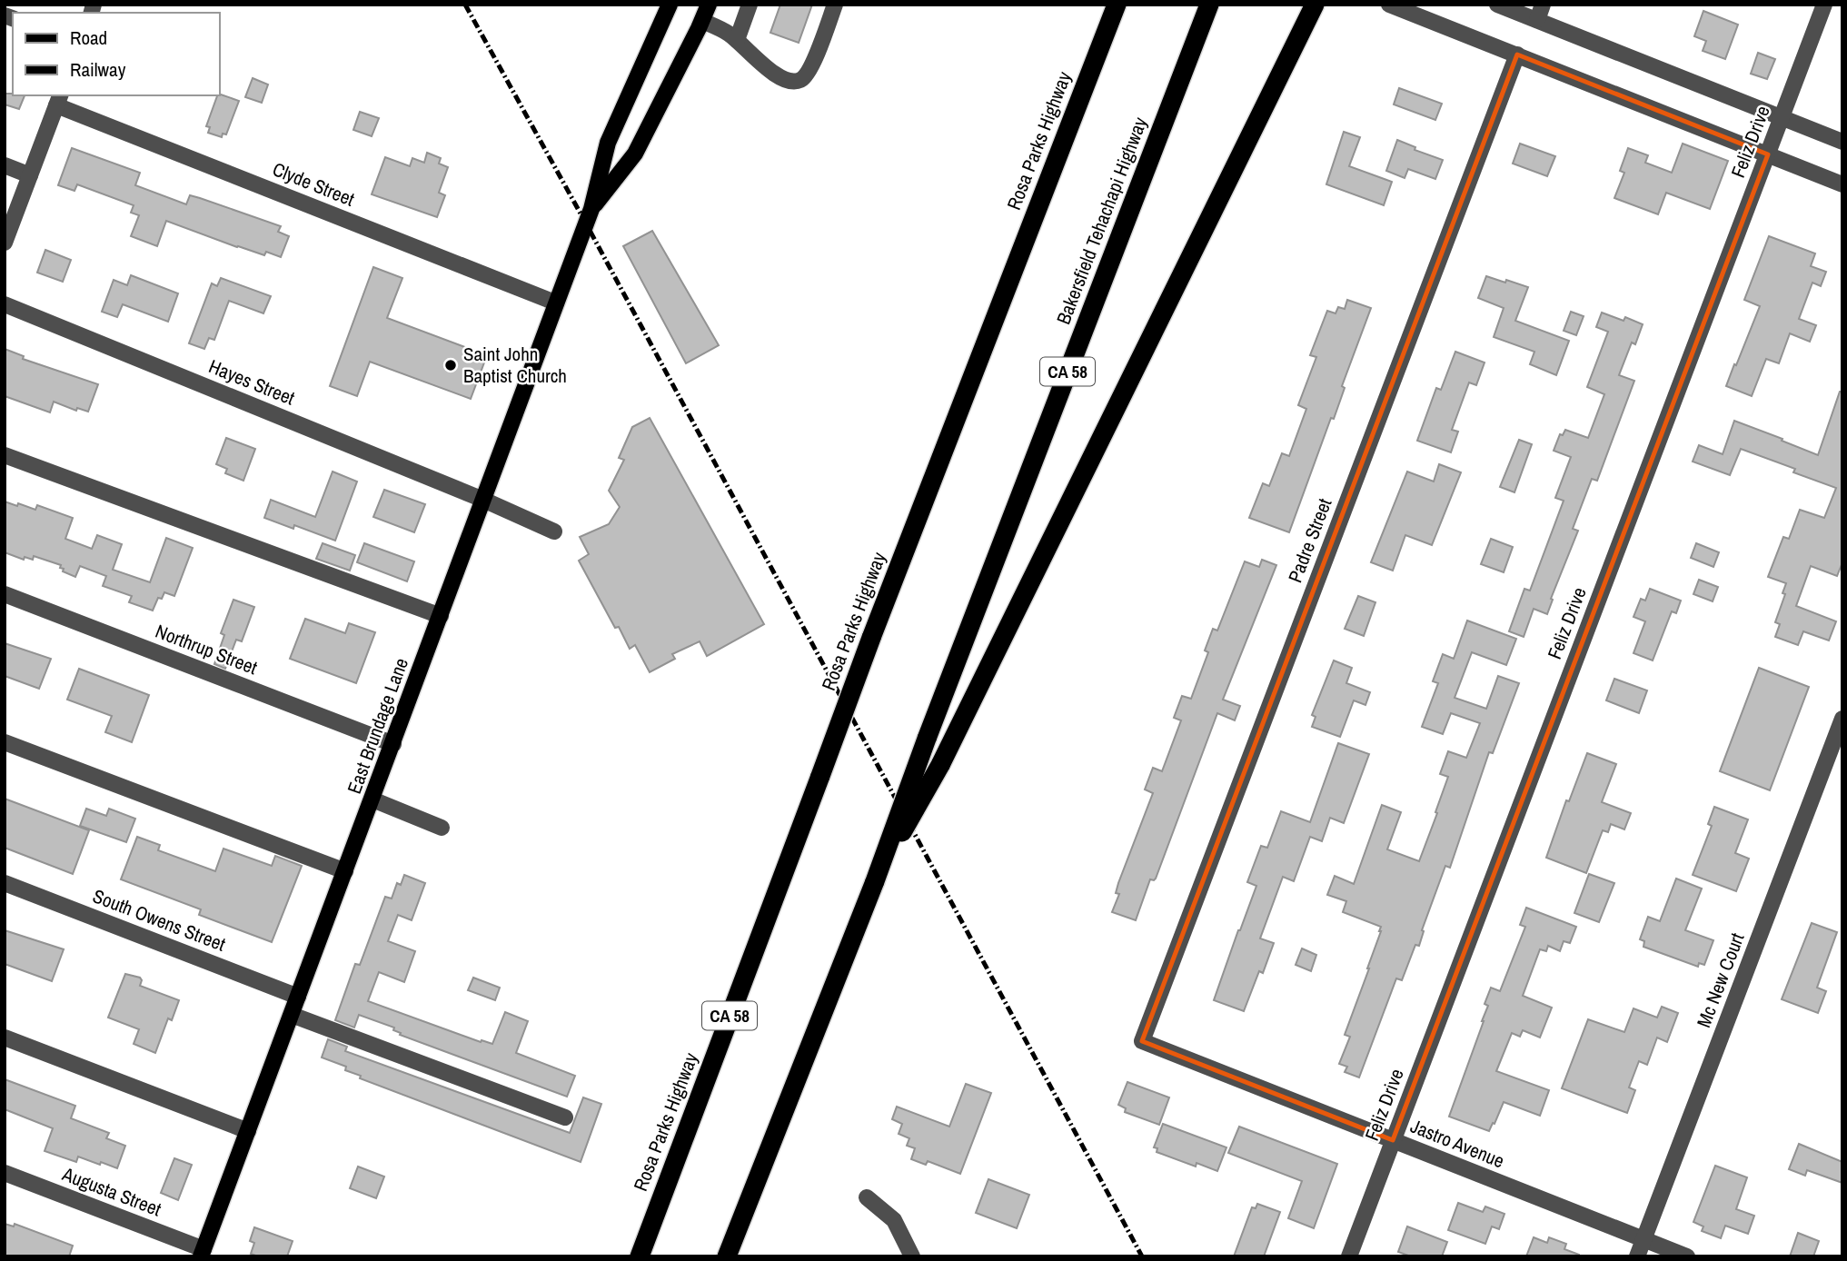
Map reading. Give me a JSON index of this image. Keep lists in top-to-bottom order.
{
  "streets": {
    "highway": ["Rosa Parks Highway", "Bakersfield Tehachapi Highway", "CA 58"],
    "main road": ["East Brundage Lane"],
    "street": [
      "Feliz Drive",
      "Clyde Street",
      "Hayes Street",
      "Padre Street",
      "Northrup Street",
      "South Owens Street",
      "Mc New Court",
      "Jastro Avenue",
      "Augusta Street"
    ]
  },
  "crossings": [
    ["Feliz Drive", "Jastro Avenue"],
    ["Clyde Street", "East Brundage Lane"],
    ["Bakersfield Tehachapi Highway", "CA 58"],
    ["Hayes Street", "East Brundage Lane"],
    ["Padre Street", "Jastro Avenue"],
    ["Northrup Street", "East Brundage Lane"],
    ["East Brundage Lane", "South Owens Street"],
    ["East Brundage Lane", "Augusta Street"],
    ["Mc New Court", "Jastro Avenue"]
  ],
  "places": ["Saint John Baptist Church"],
  "legend": ["Road", "Railway"]
}
